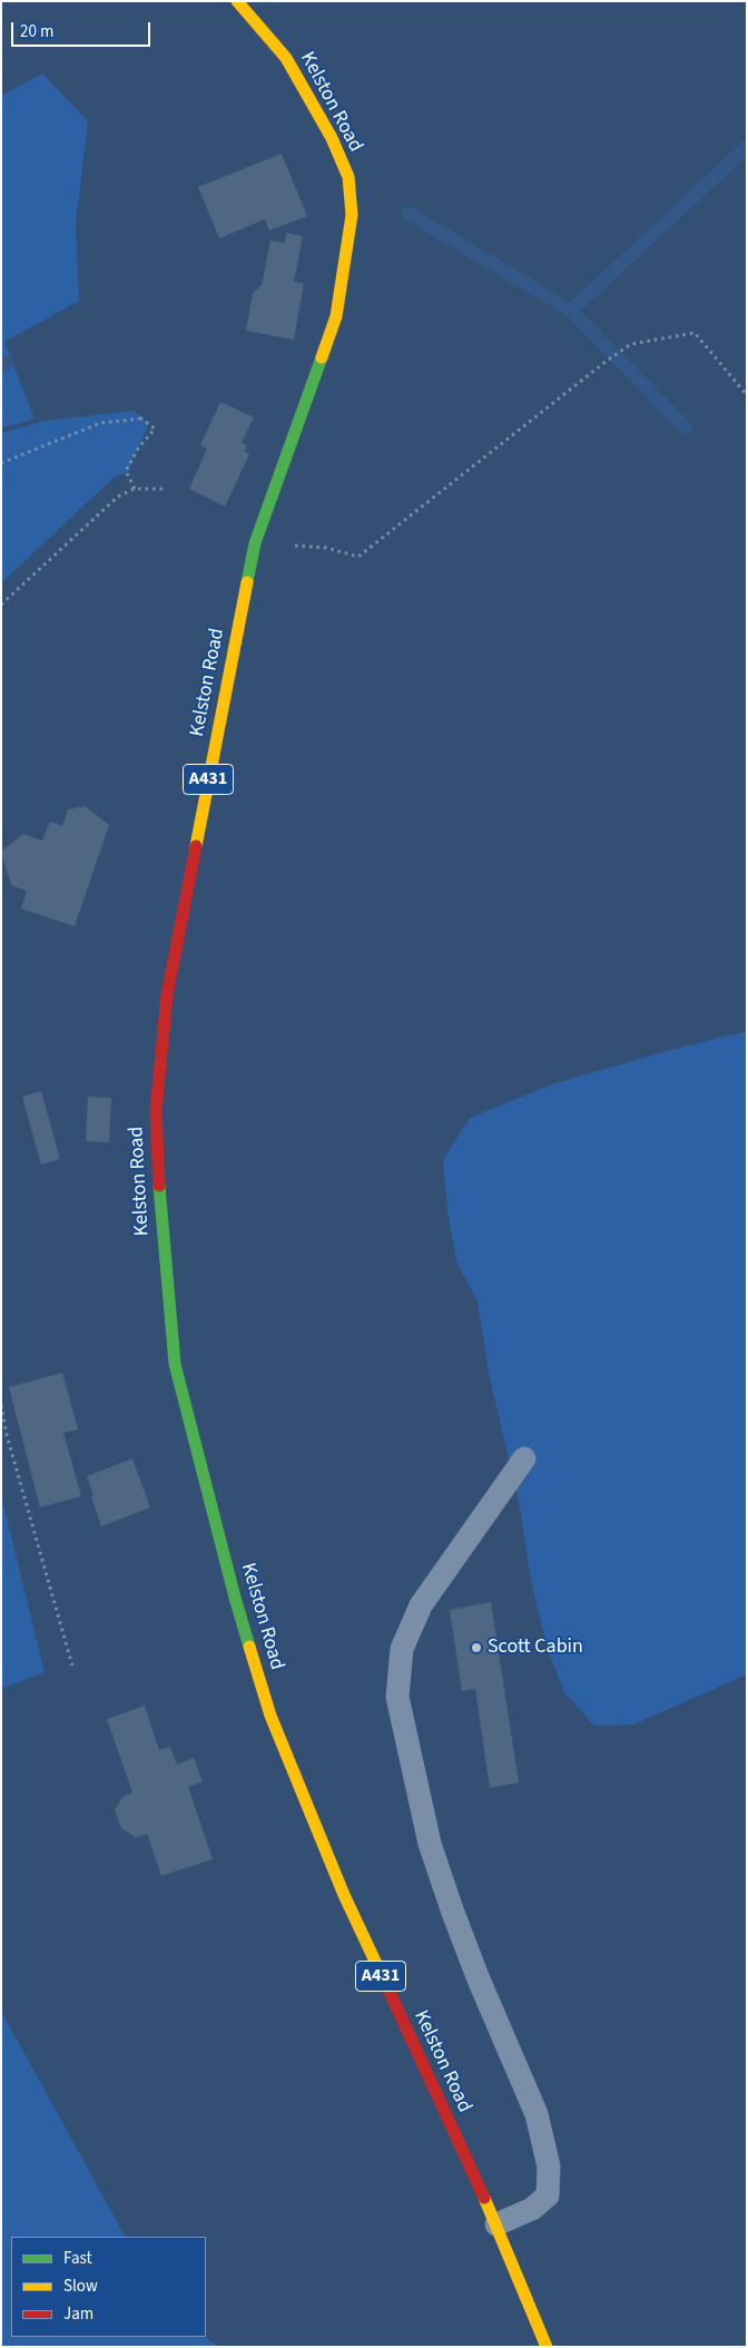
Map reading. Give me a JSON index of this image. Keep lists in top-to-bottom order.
{
  "streets": {
    "main road": ["Kelston Road", "A431"]
  },
  "places": ["Scott Cabin"],
  "legend": ["Fast", "Slow", "Jam"],
  "scale_bar": "20 m"
}
